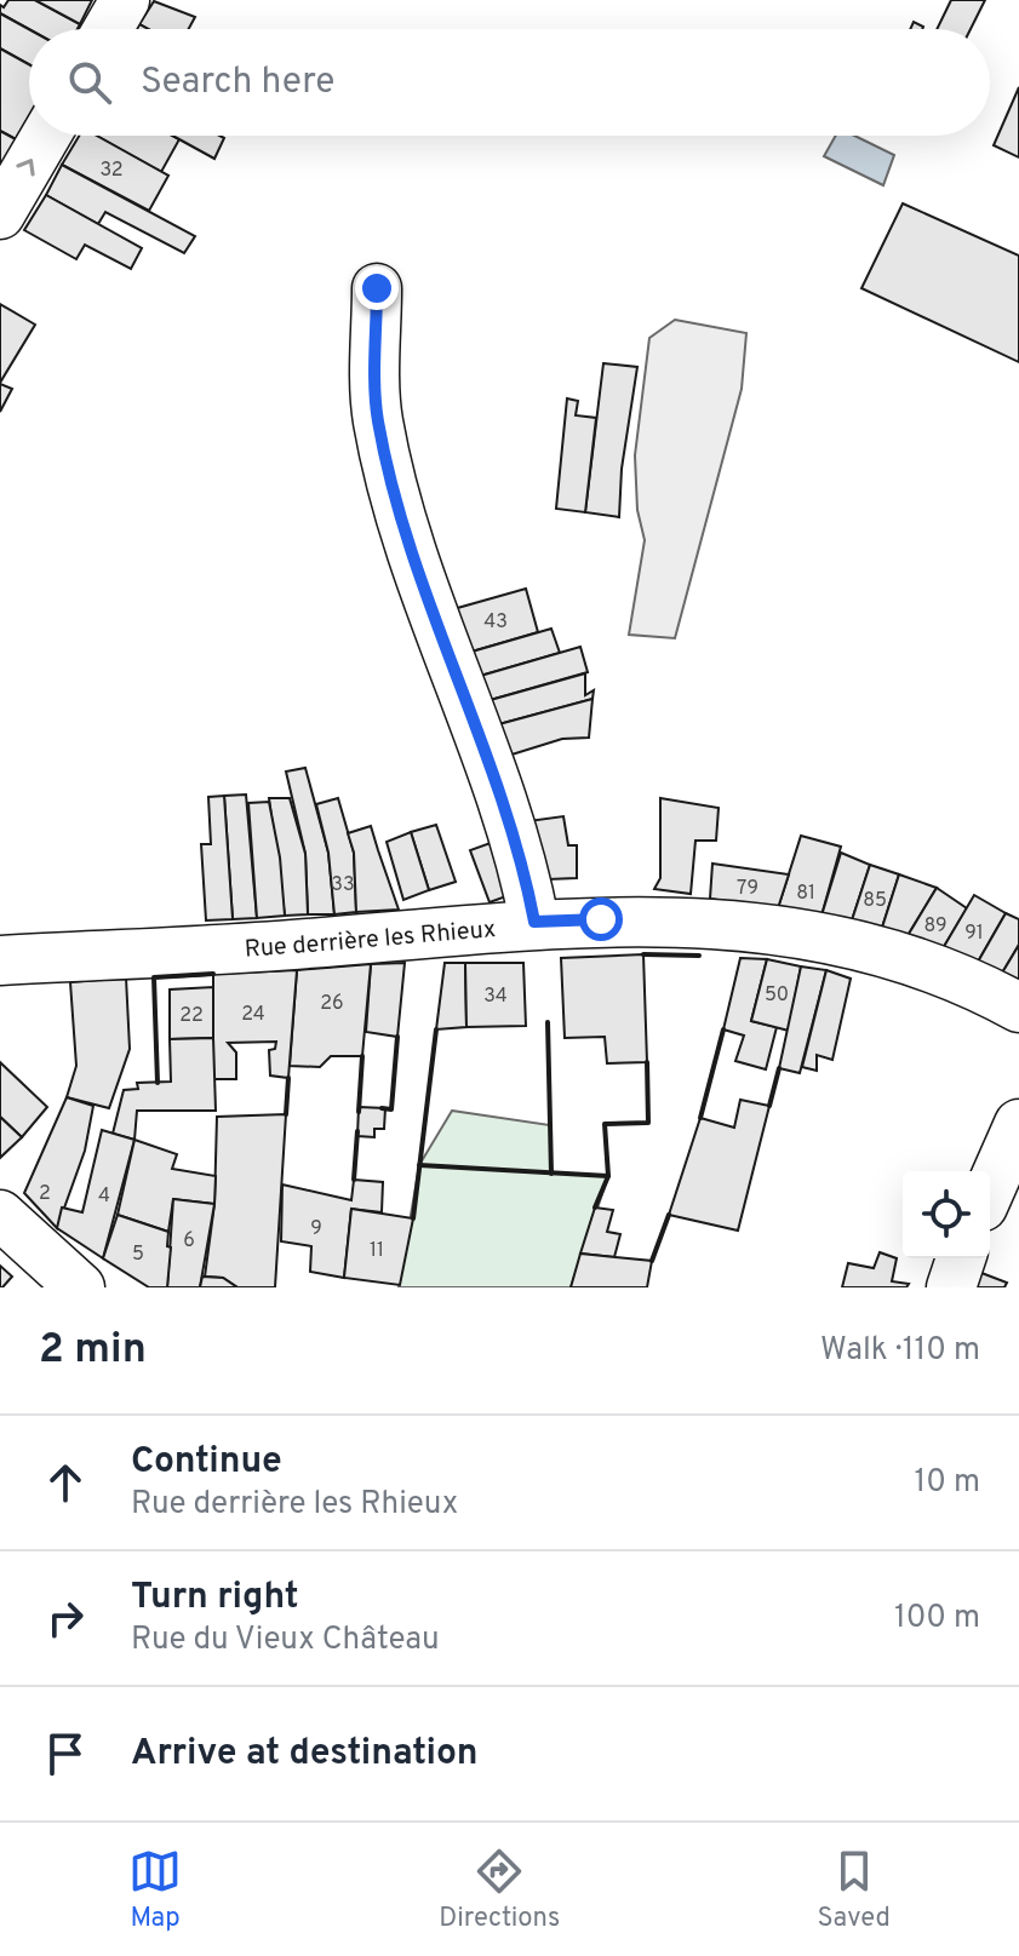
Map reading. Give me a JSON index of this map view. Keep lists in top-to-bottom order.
{
  "streets": {
    "street": ["Rue derrière les Rhieux"]
  },
  "house_numbers": [
    "32",
    "43",
    "33",
    "79",
    "81",
    "85",
    "89",
    "91",
    "50",
    "34",
    "26",
    "24",
    "22",
    "2",
    "4",
    "9",
    "6",
    "11",
    "5"
  ],
  "page": {
    "search": "Search here",
    "heading": ["2 min", "Walk · 110 m"],
    "list": [
      ["Continue", "Rue derrière les Rhieux", "10 m"],
      ["Turn right", "Rue du Vieux Château", "100 m"],
      "Arrive at destination"
    ],
    "nav": ["Map", "Directions", "Saved"]
  }
}
